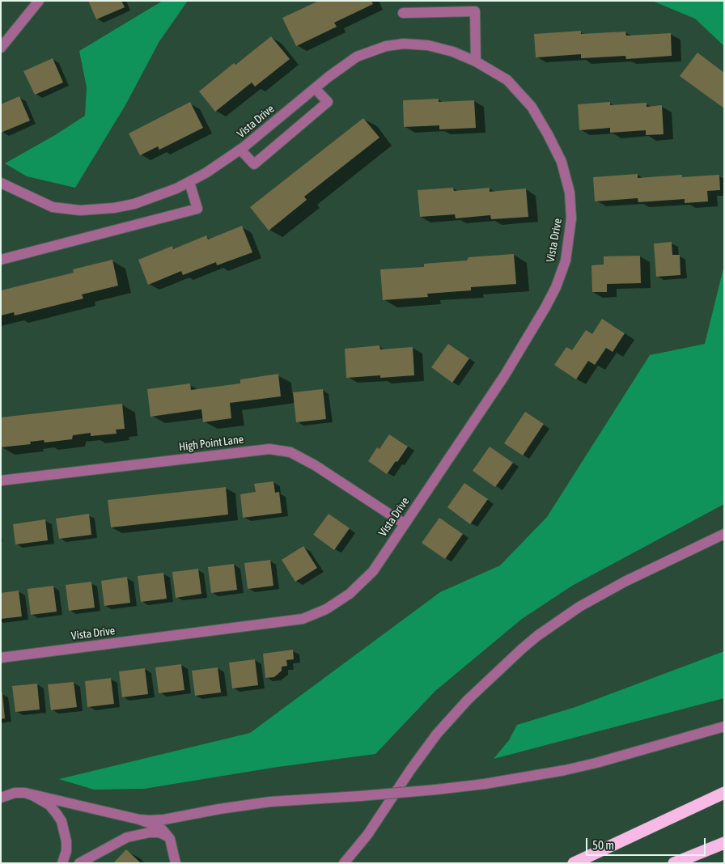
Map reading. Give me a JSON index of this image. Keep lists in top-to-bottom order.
{
  "streets": {
    "street": ["Vista Drive", "High Point Lane"]
  },
  "crossings": [
    ["Vista Drive", "High Point Lane"]
  ],
  "scale_bar": "50 m"
}
